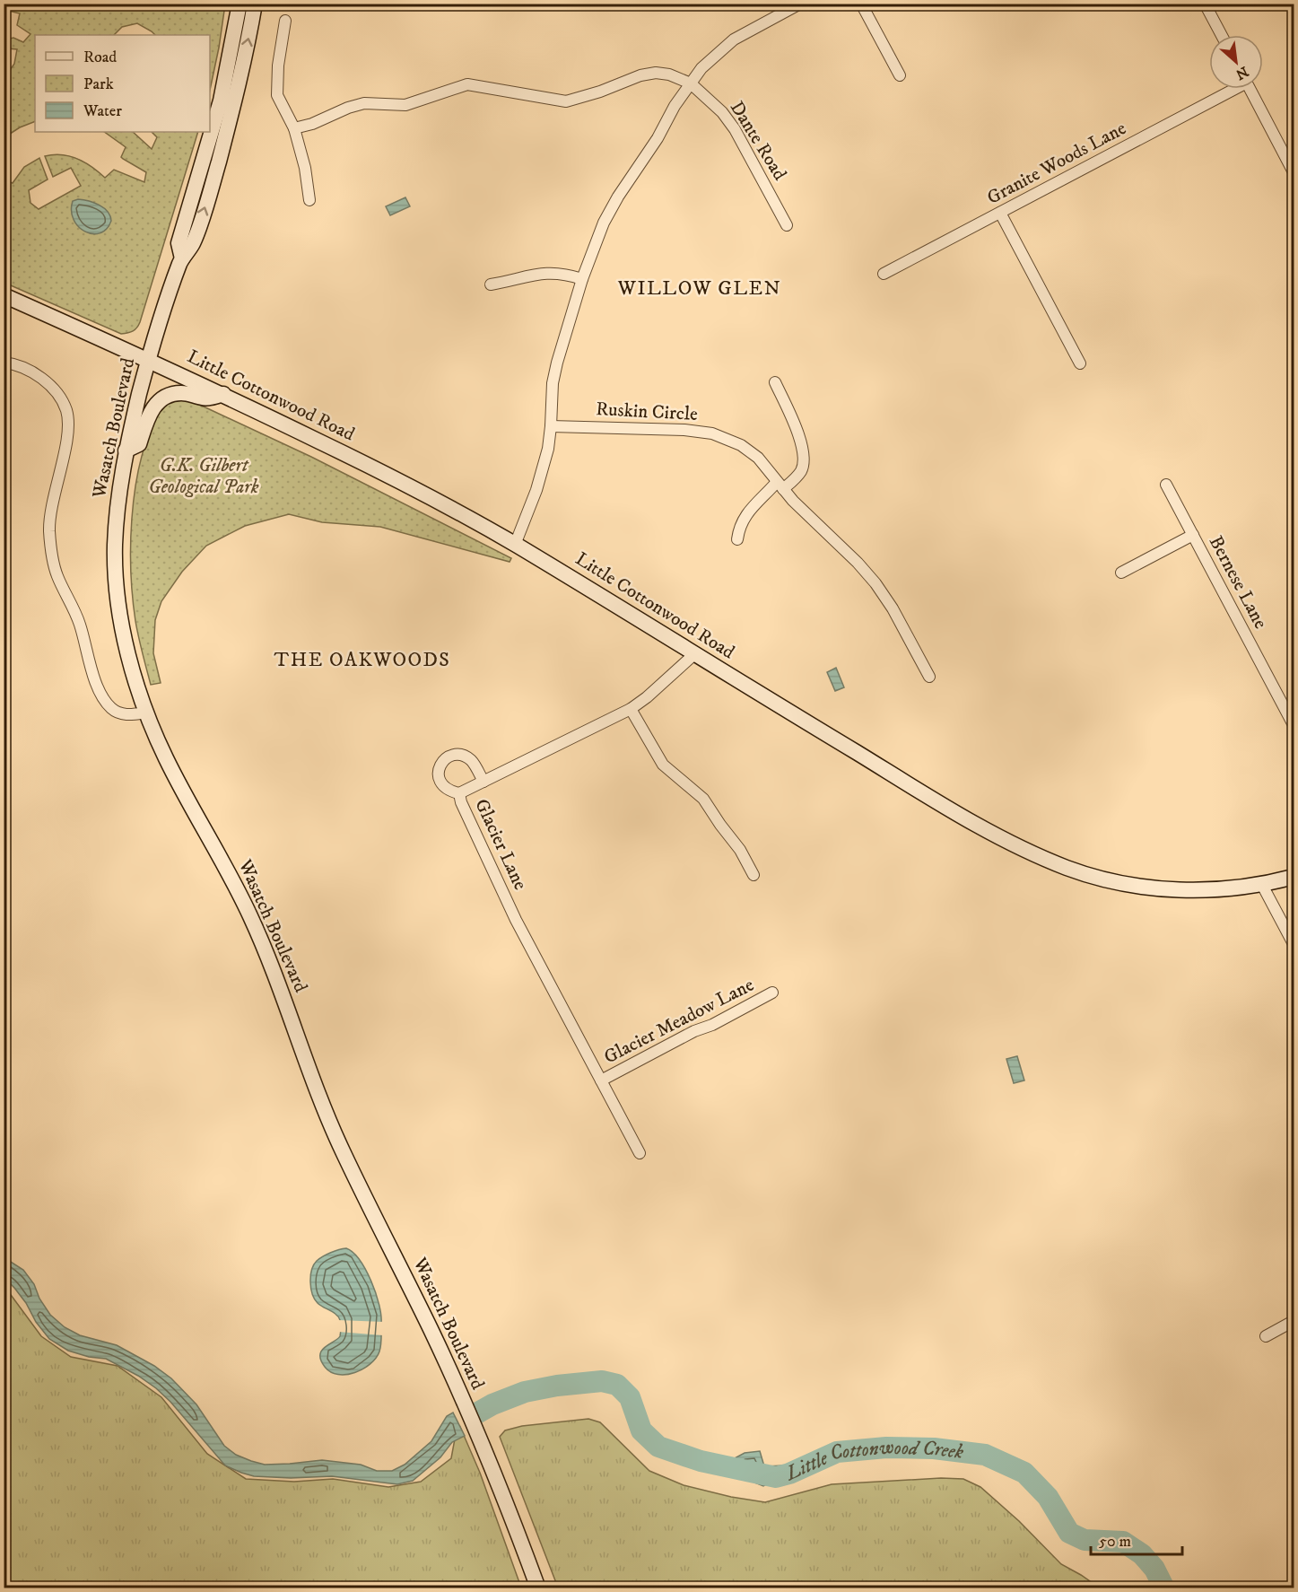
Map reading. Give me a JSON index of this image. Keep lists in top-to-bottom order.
{
  "streets": {
    "main road": ["Little Cottonwood Road", "Wasatch Boulevard"],
    "street": [
      "Dante Road",
      "Granite Woods Lane",
      "Ruskin Circle",
      "Bernese Lane",
      "Glacier Lane",
      "Glacier Meadow Lane"
    ]
  },
  "crossings": [
    ["Little Cottonwood Road", "Wasatch Boulevard"],
    ["Little Cottonwood Road", "Glacier Lane"],
    ["Glacier Lane", "Glacier Meadow Lane"]
  ],
  "districts": ["WILLOW GLEN", "THE OAKWOODS"],
  "water": ["Little Cottonwood Creek"],
  "parks": ["G.K. Gilbert Geological Park"],
  "legend": ["Road", "Park", "Water"],
  "scale_bar": "50 m",
  "north": "bottom right"
}
